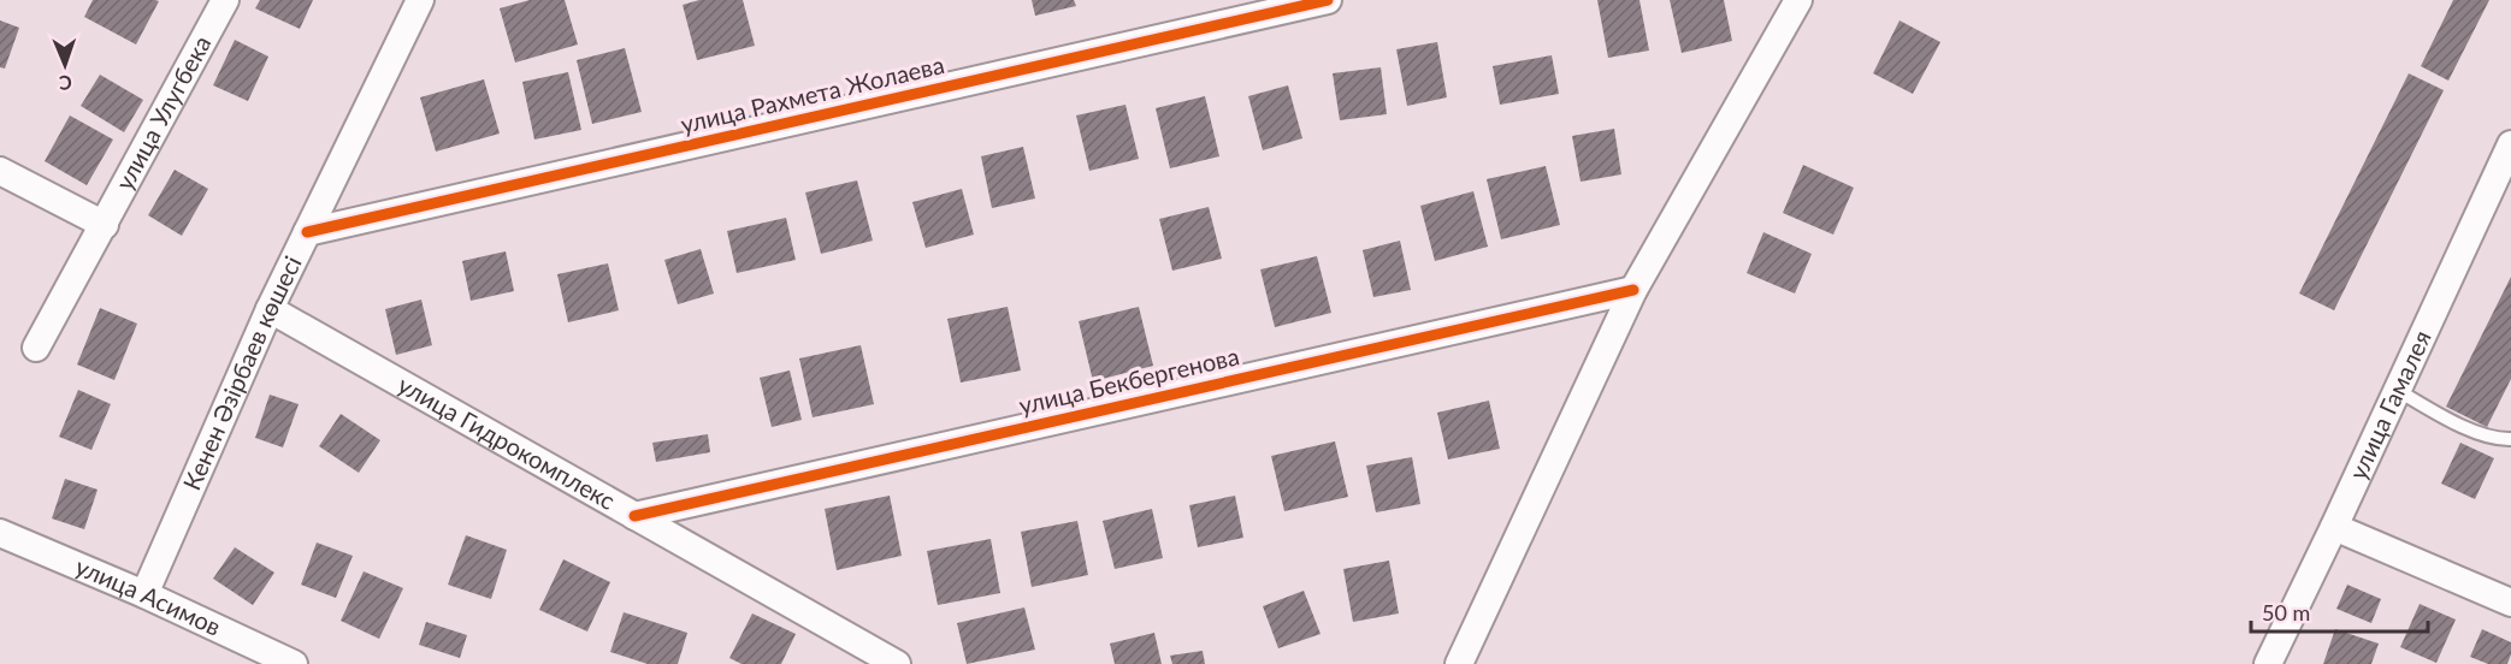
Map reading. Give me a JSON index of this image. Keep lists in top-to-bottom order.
{
  "streets": {
    "street": [
      "улица Рахмета Жолаева",
      "улица Улугбека",
      "Кенен Әзірбаев көшесі",
      "улица Бекбергенова",
      "улица Гамалея",
      "улица Гидрокомплекс",
      "улица Асимов"
    ]
  },
  "crossings": [
    ["улица Рахмета Жолаева", "Кенен Әзірбаев көшесі"],
    ["Кенен Әзірбаев көшесі", "улица Гидрокомплекс"],
    ["Кенен Әзірбаев көшесі", "улица Асимов"],
    ["улица Бекбергенова", "улица Гидрокомплекс"]
  ],
  "scale_bar": "50 m",
  "north": "bottom"
}
